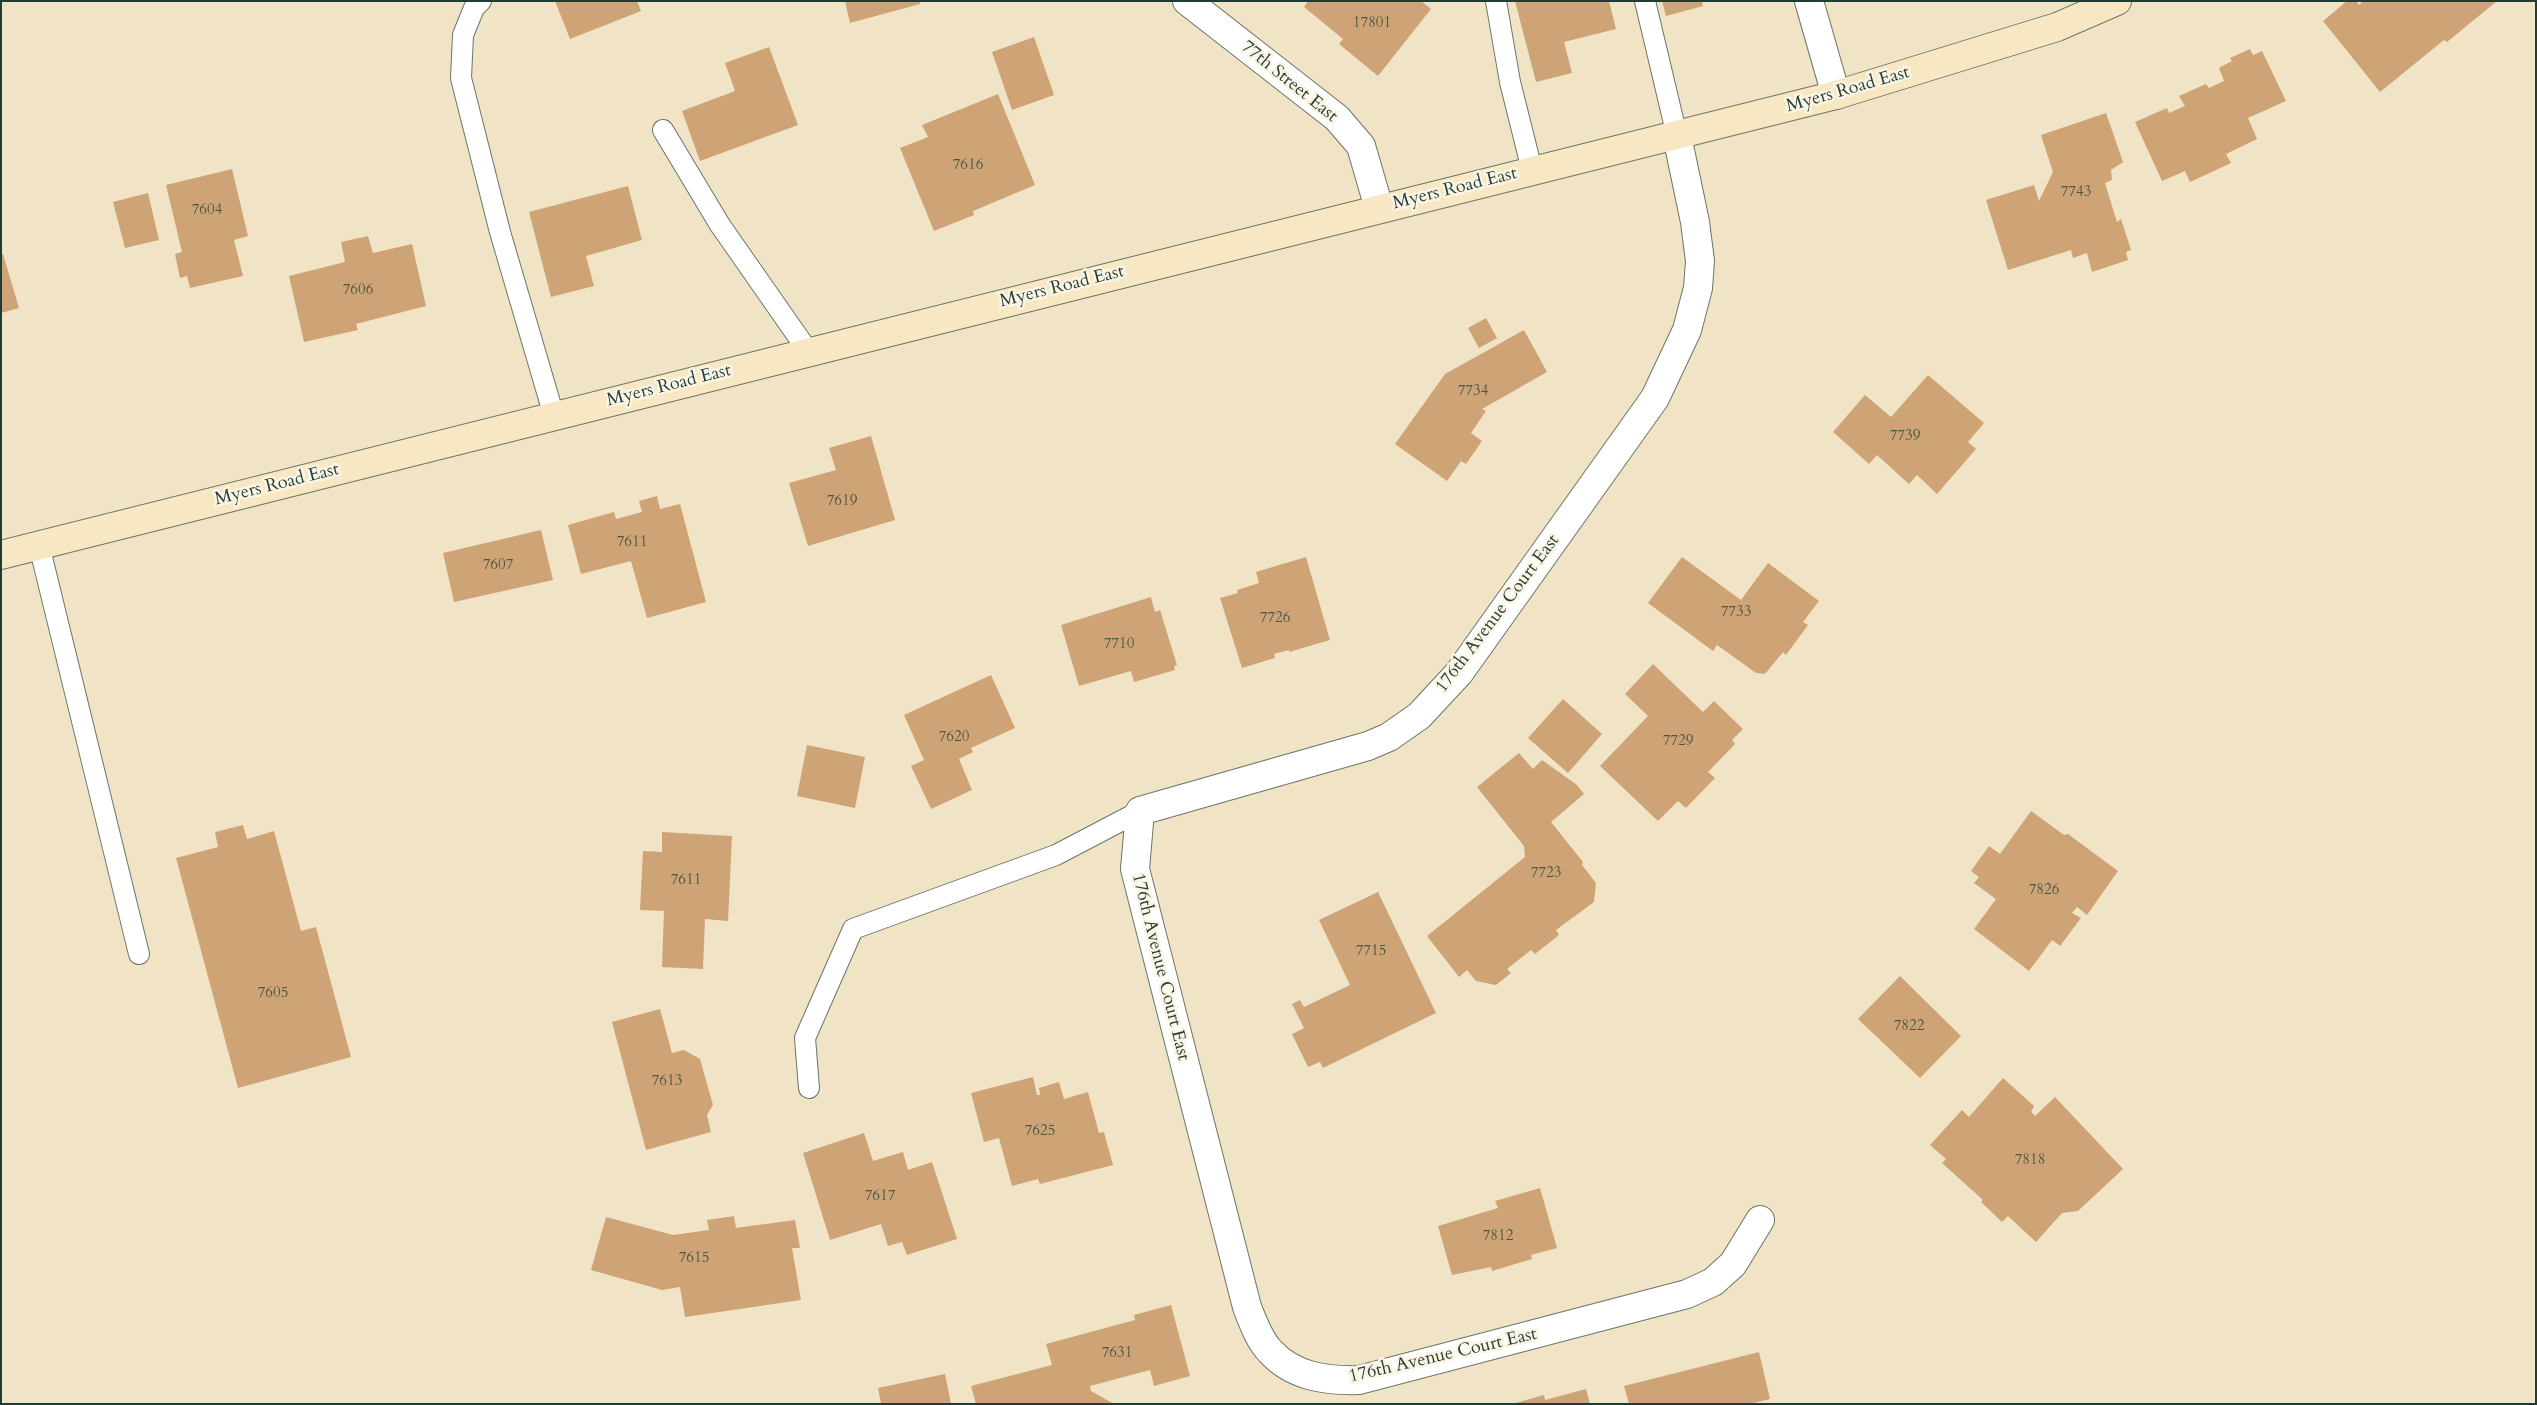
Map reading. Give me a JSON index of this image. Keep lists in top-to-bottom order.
{
  "streets": {
    "street": ["77th Street East", "Myers Road East", "176th Avenue Court East"]
  },
  "crossings": [
    ["77th Street East", "Myers Road East"],
    ["Myers Road East", "176th Avenue Court East"]
  ],
  "house_numbers": [
    "17801",
    "7616",
    "7743",
    "7604",
    "7606",
    "7734",
    "7739",
    "7619",
    "7611",
    "7607",
    "7733",
    "7726",
    "7710",
    "7620",
    "7729",
    "7723",
    "7611",
    "7826",
    "7715",
    "7605",
    "7822",
    "7613",
    "7625",
    "7818",
    "7617",
    "7812",
    "7615",
    "7631"
  ]
}
